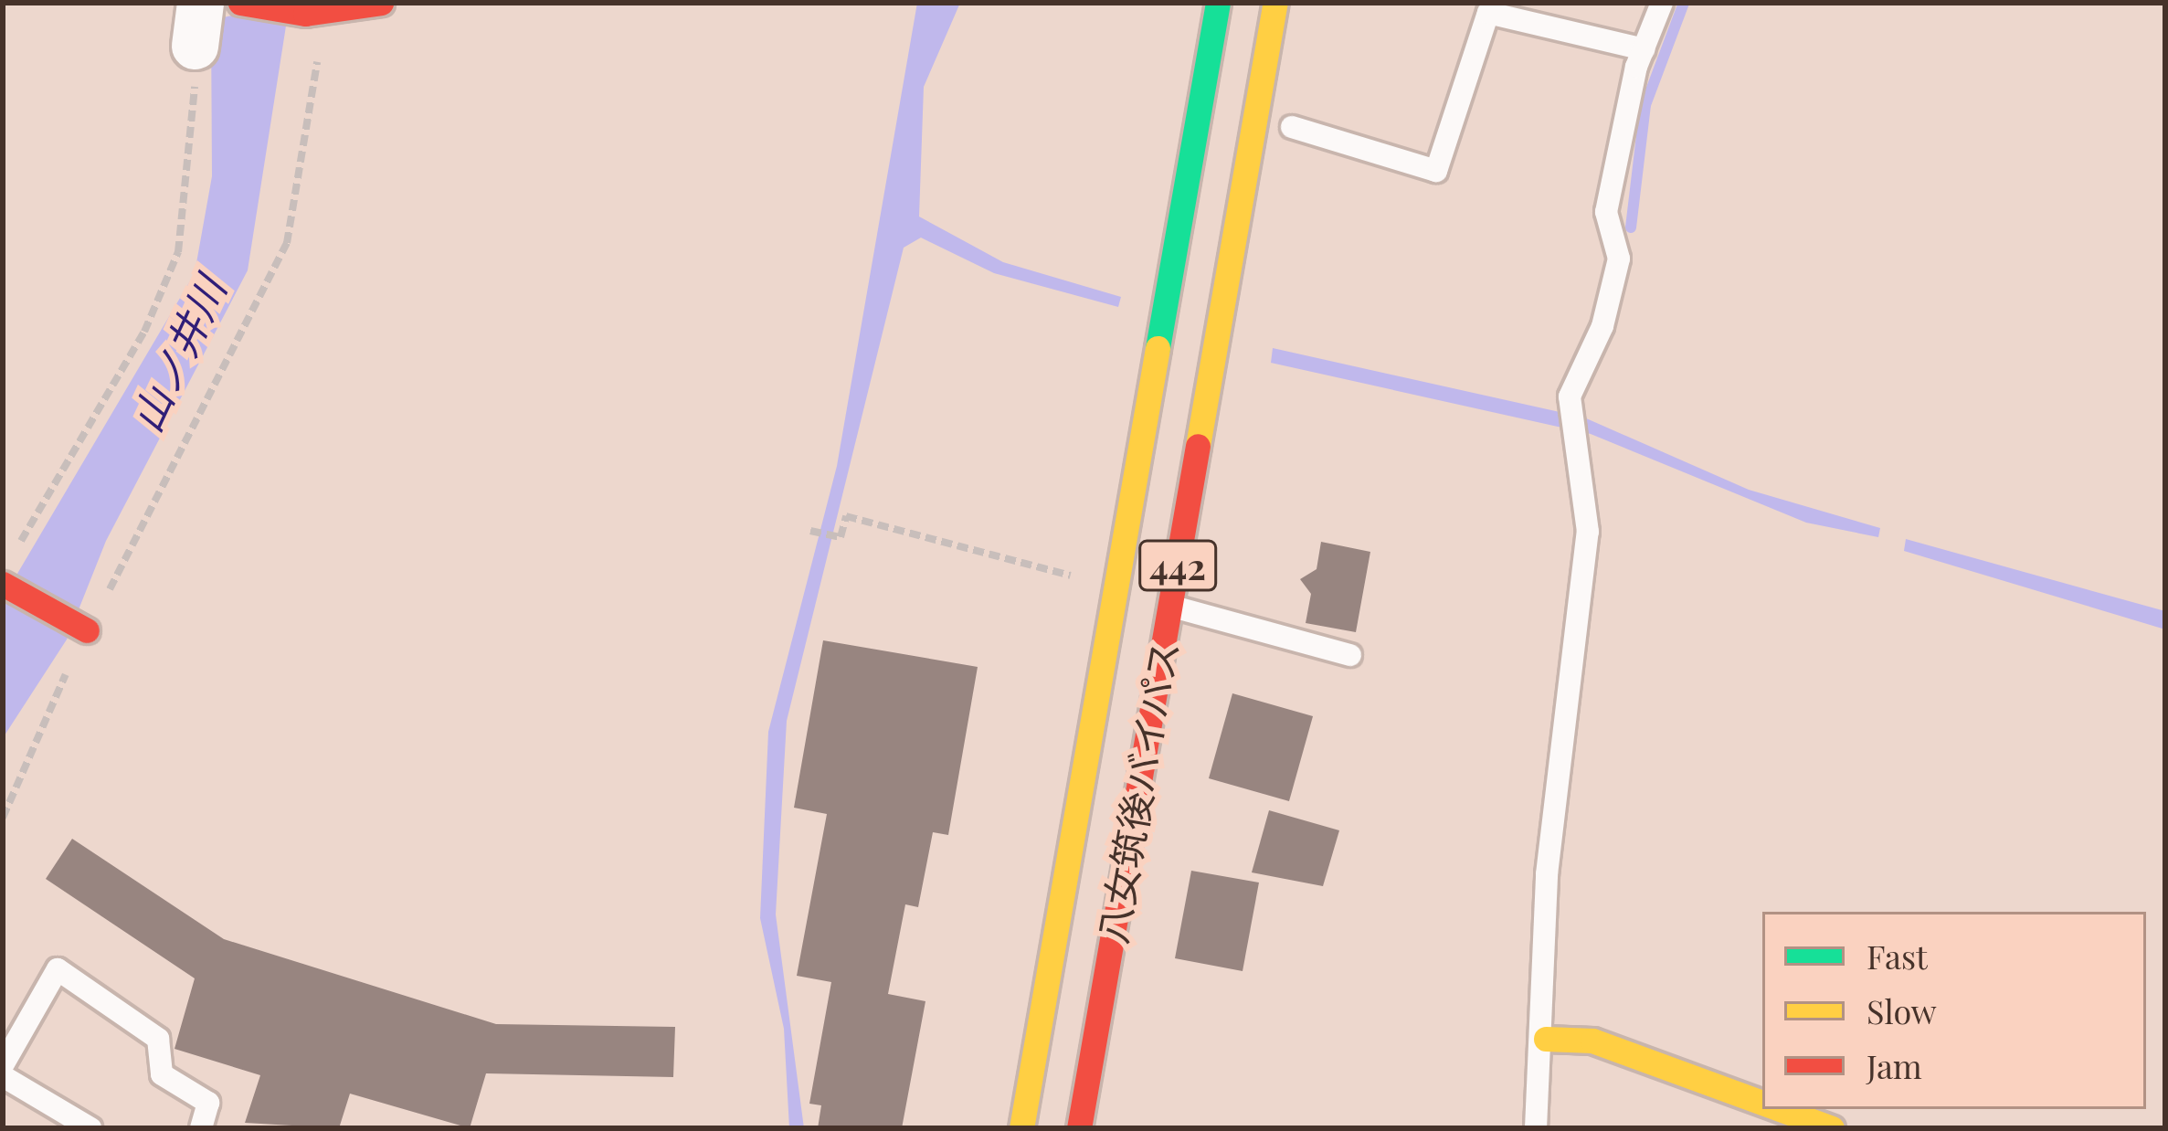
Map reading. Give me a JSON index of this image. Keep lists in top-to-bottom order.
{
  "streets": {
    "main road": ["442", "八女筑後バイパス"]
  },
  "water": ["山ノ井川"],
  "legend": ["Fast", "Slow", "Jam"]
}
